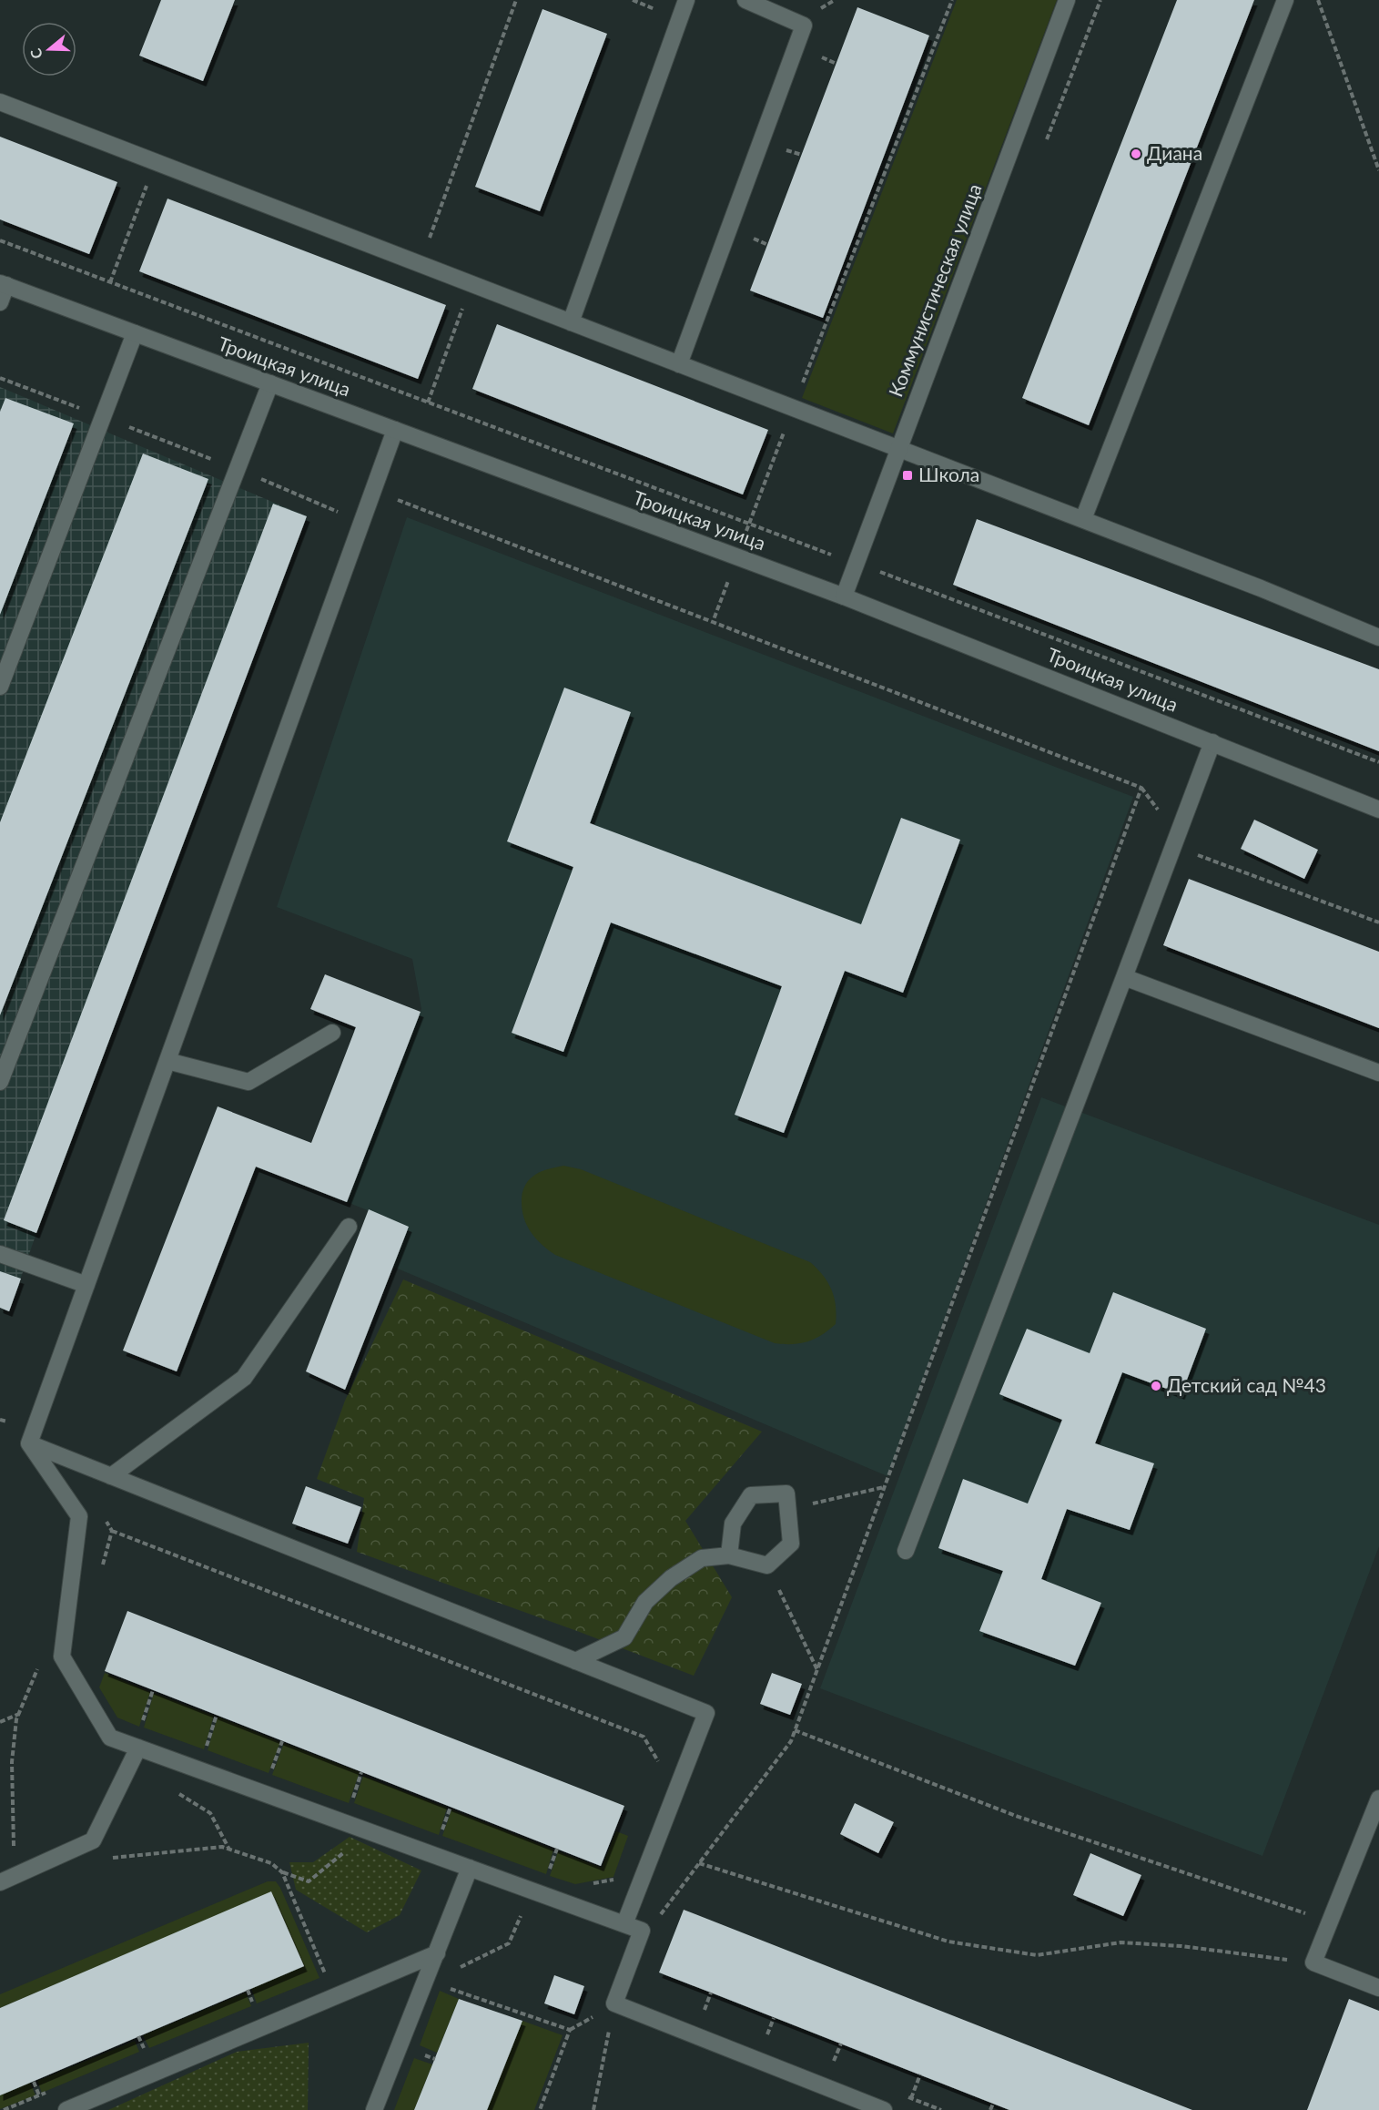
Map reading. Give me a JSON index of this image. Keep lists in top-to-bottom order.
{
  "streets": {
    "main road": ["Коммунистическая улица", "Троицкая улица"]
  },
  "crossings": [
    ["Коммунистическая улица", "Троицкая улица"]
  ],
  "places": {
    "other": ["Диана", "Детский сад №43"],
    "transit": ["Школа"]
  },
  "north": "left"
}
